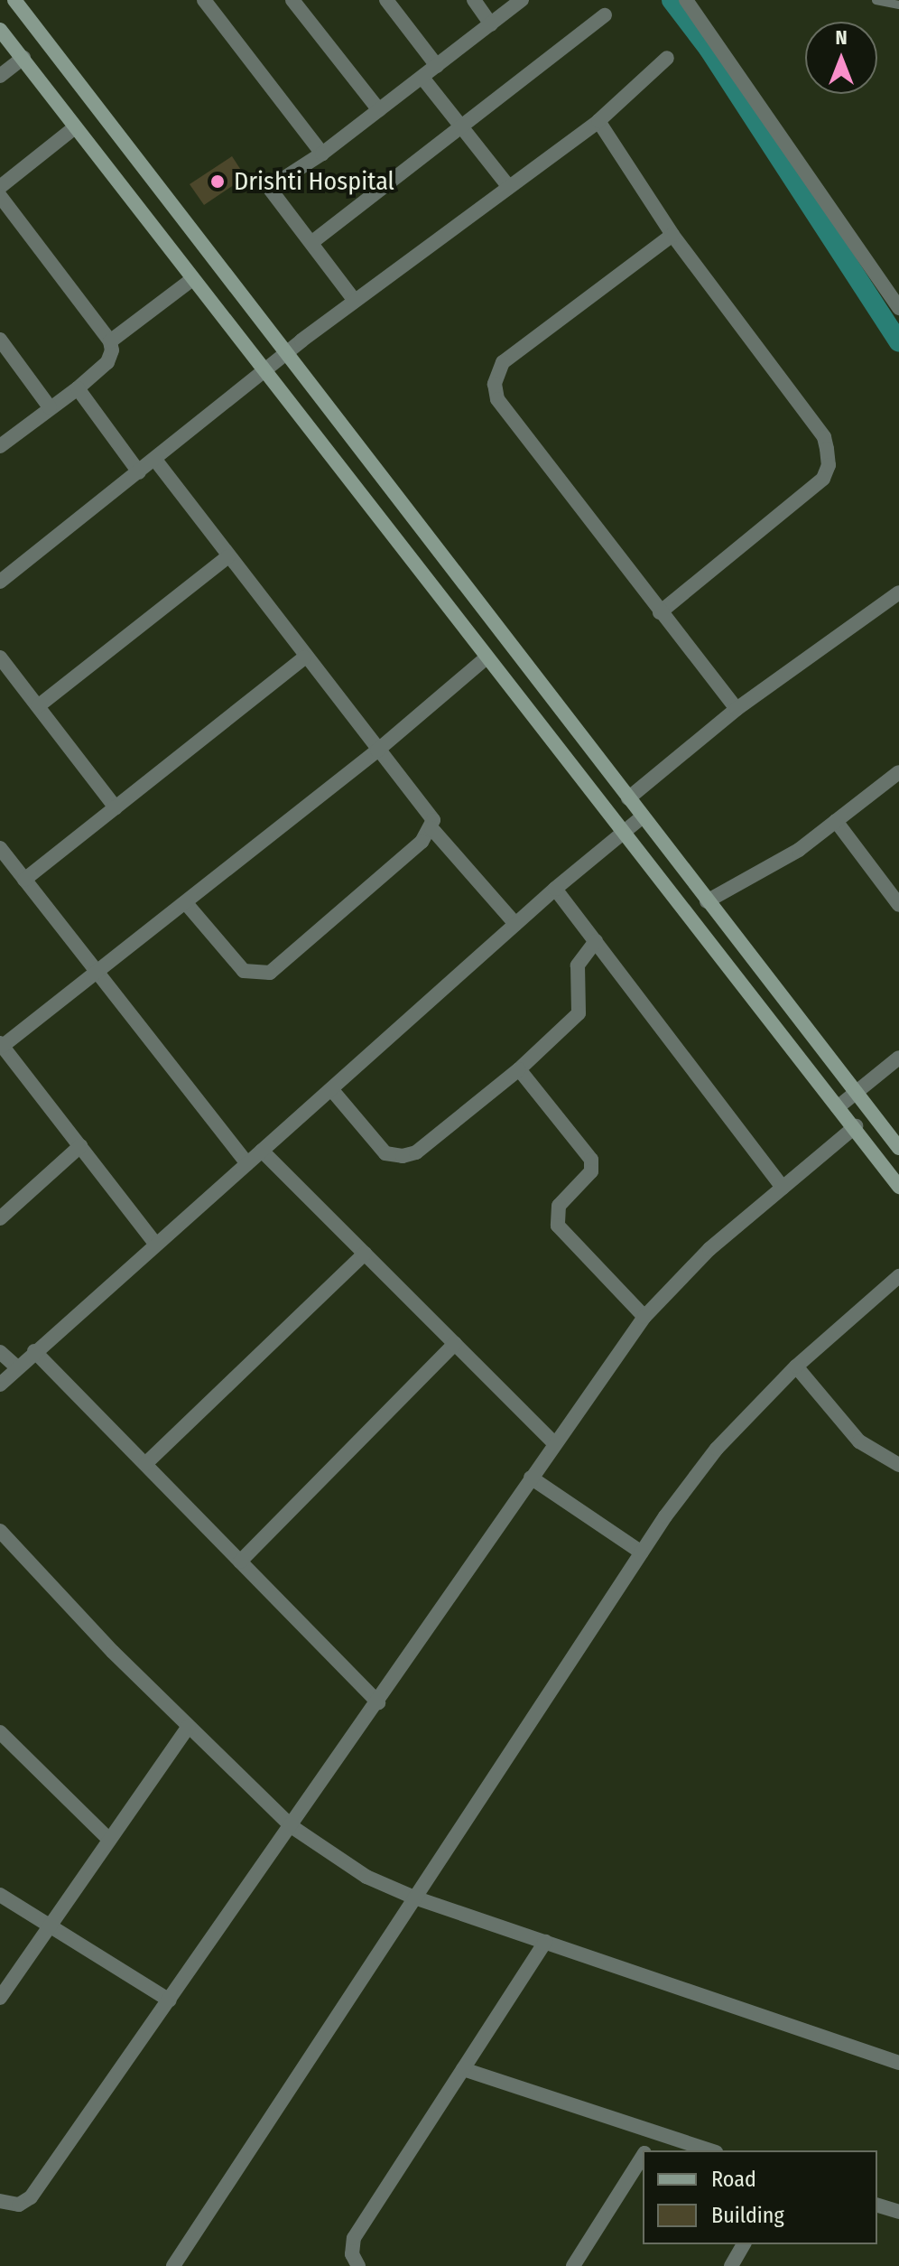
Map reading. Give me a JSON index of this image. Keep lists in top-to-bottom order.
{
  "places": ["Drishti Hospital"],
  "legend": ["Road", "Building"],
  "north": "top"
}
